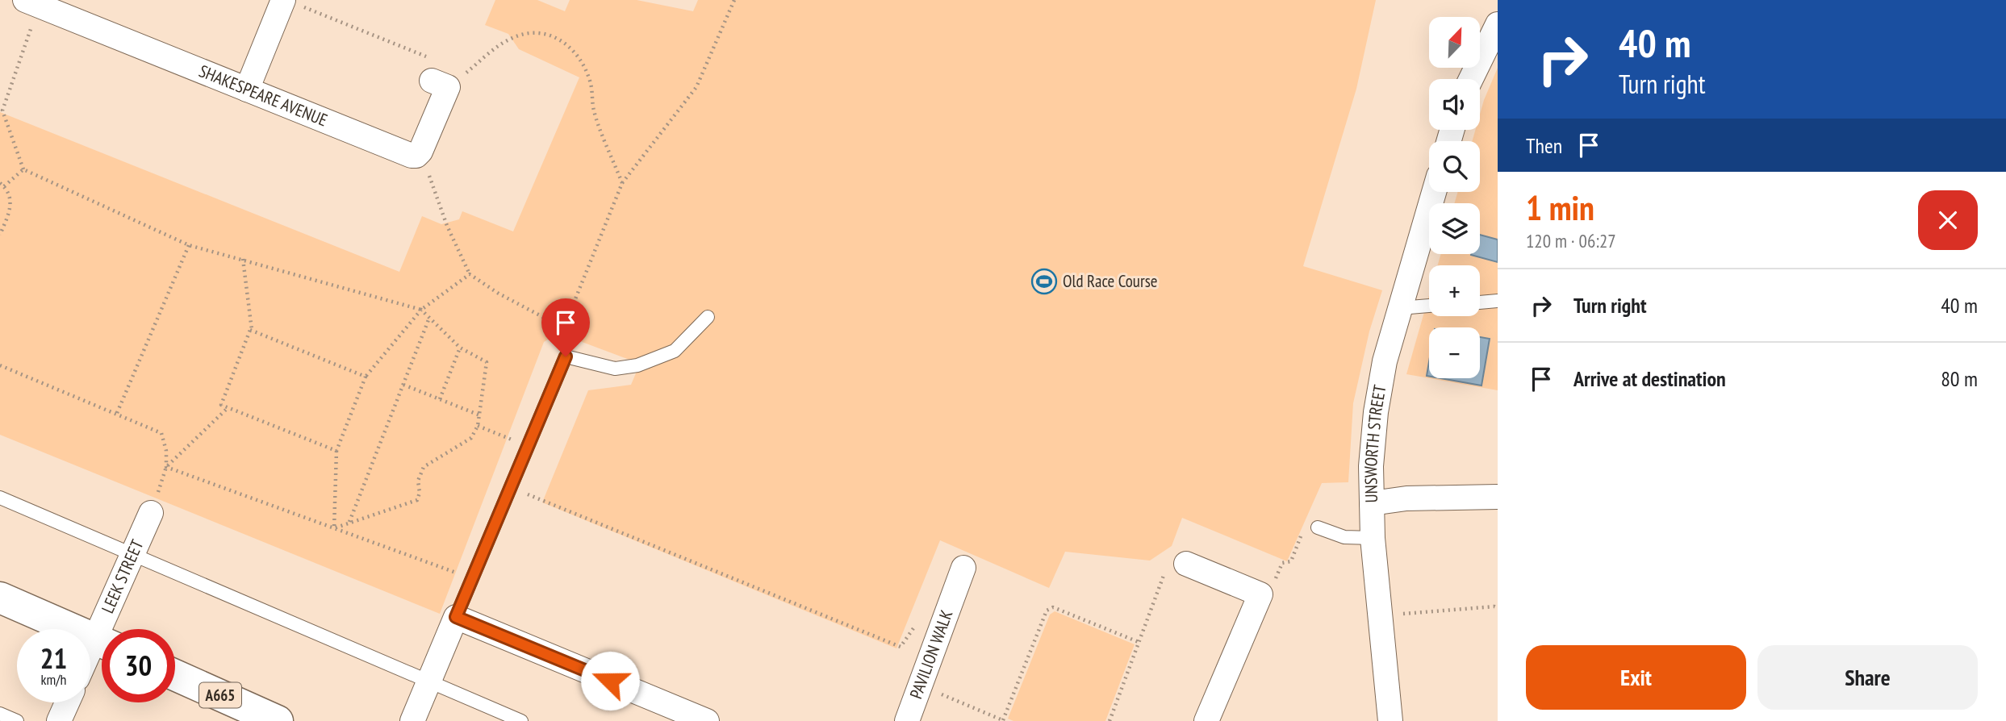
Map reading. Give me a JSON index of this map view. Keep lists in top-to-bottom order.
{
  "streets": {
    "main road": ["A665"],
    "street": [
      "SHAKESPEARE AVENUE",
      "UNSWORTH STREET",
      "LEEK STREET",
      "PAVILION WALK"
    ]
  },
  "places": {
    "sports": ["Old Race Course"]
  },
  "north": "top right",
  "page": {
    "turn": ["40 m", "Turn right"],
    "map_buttons": ["+", "−"],
    "then": "Then",
    "heading": ["1 min", "120 m · 06:27"],
    "list": [
      {
        "name": "Turn right",
        "value": "40 m"
      },
      {
        "name": "Arrive at destination",
        "value": "80 m"
      }
    ],
    "speed": "21 km/h",
    "limit": "30",
    "buttons": ["Exit", "Share"]
  }
}
